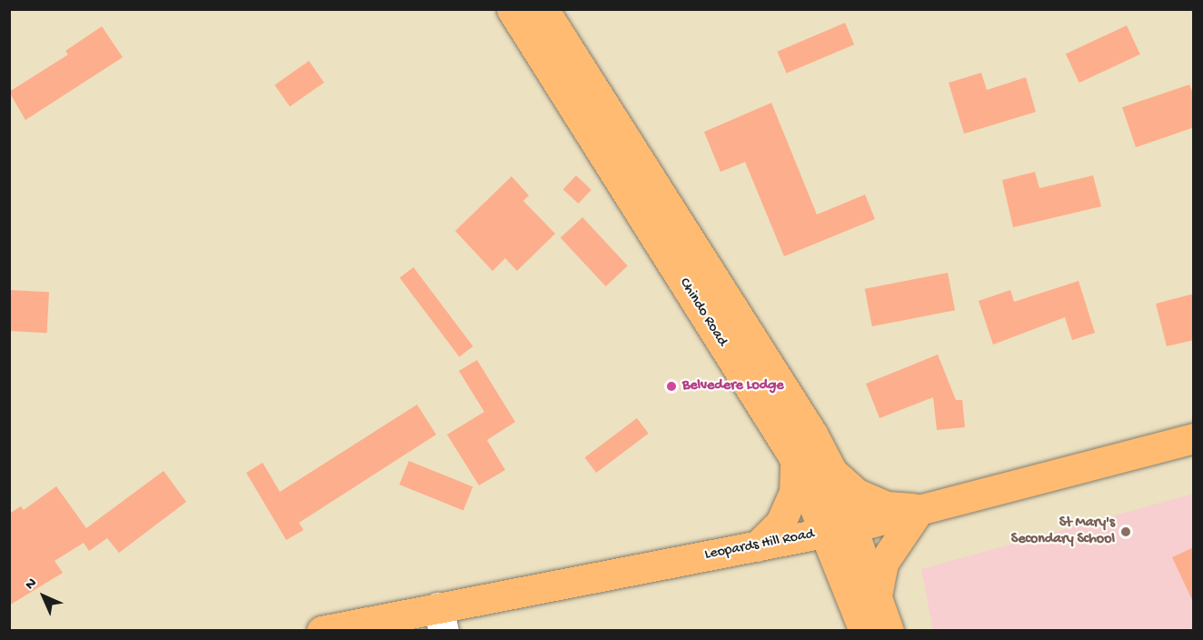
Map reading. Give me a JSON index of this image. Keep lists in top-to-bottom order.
{
  "streets": {
    "main road": ["Chindo Road", "Leopards Hill Road"]
  },
  "crossings": [
    ["Chindo Road", "Leopards Hill Road"]
  ],
  "places": ["Belvedere Lodge", "St Mary's Secondary School"],
  "north": "top left"
}
